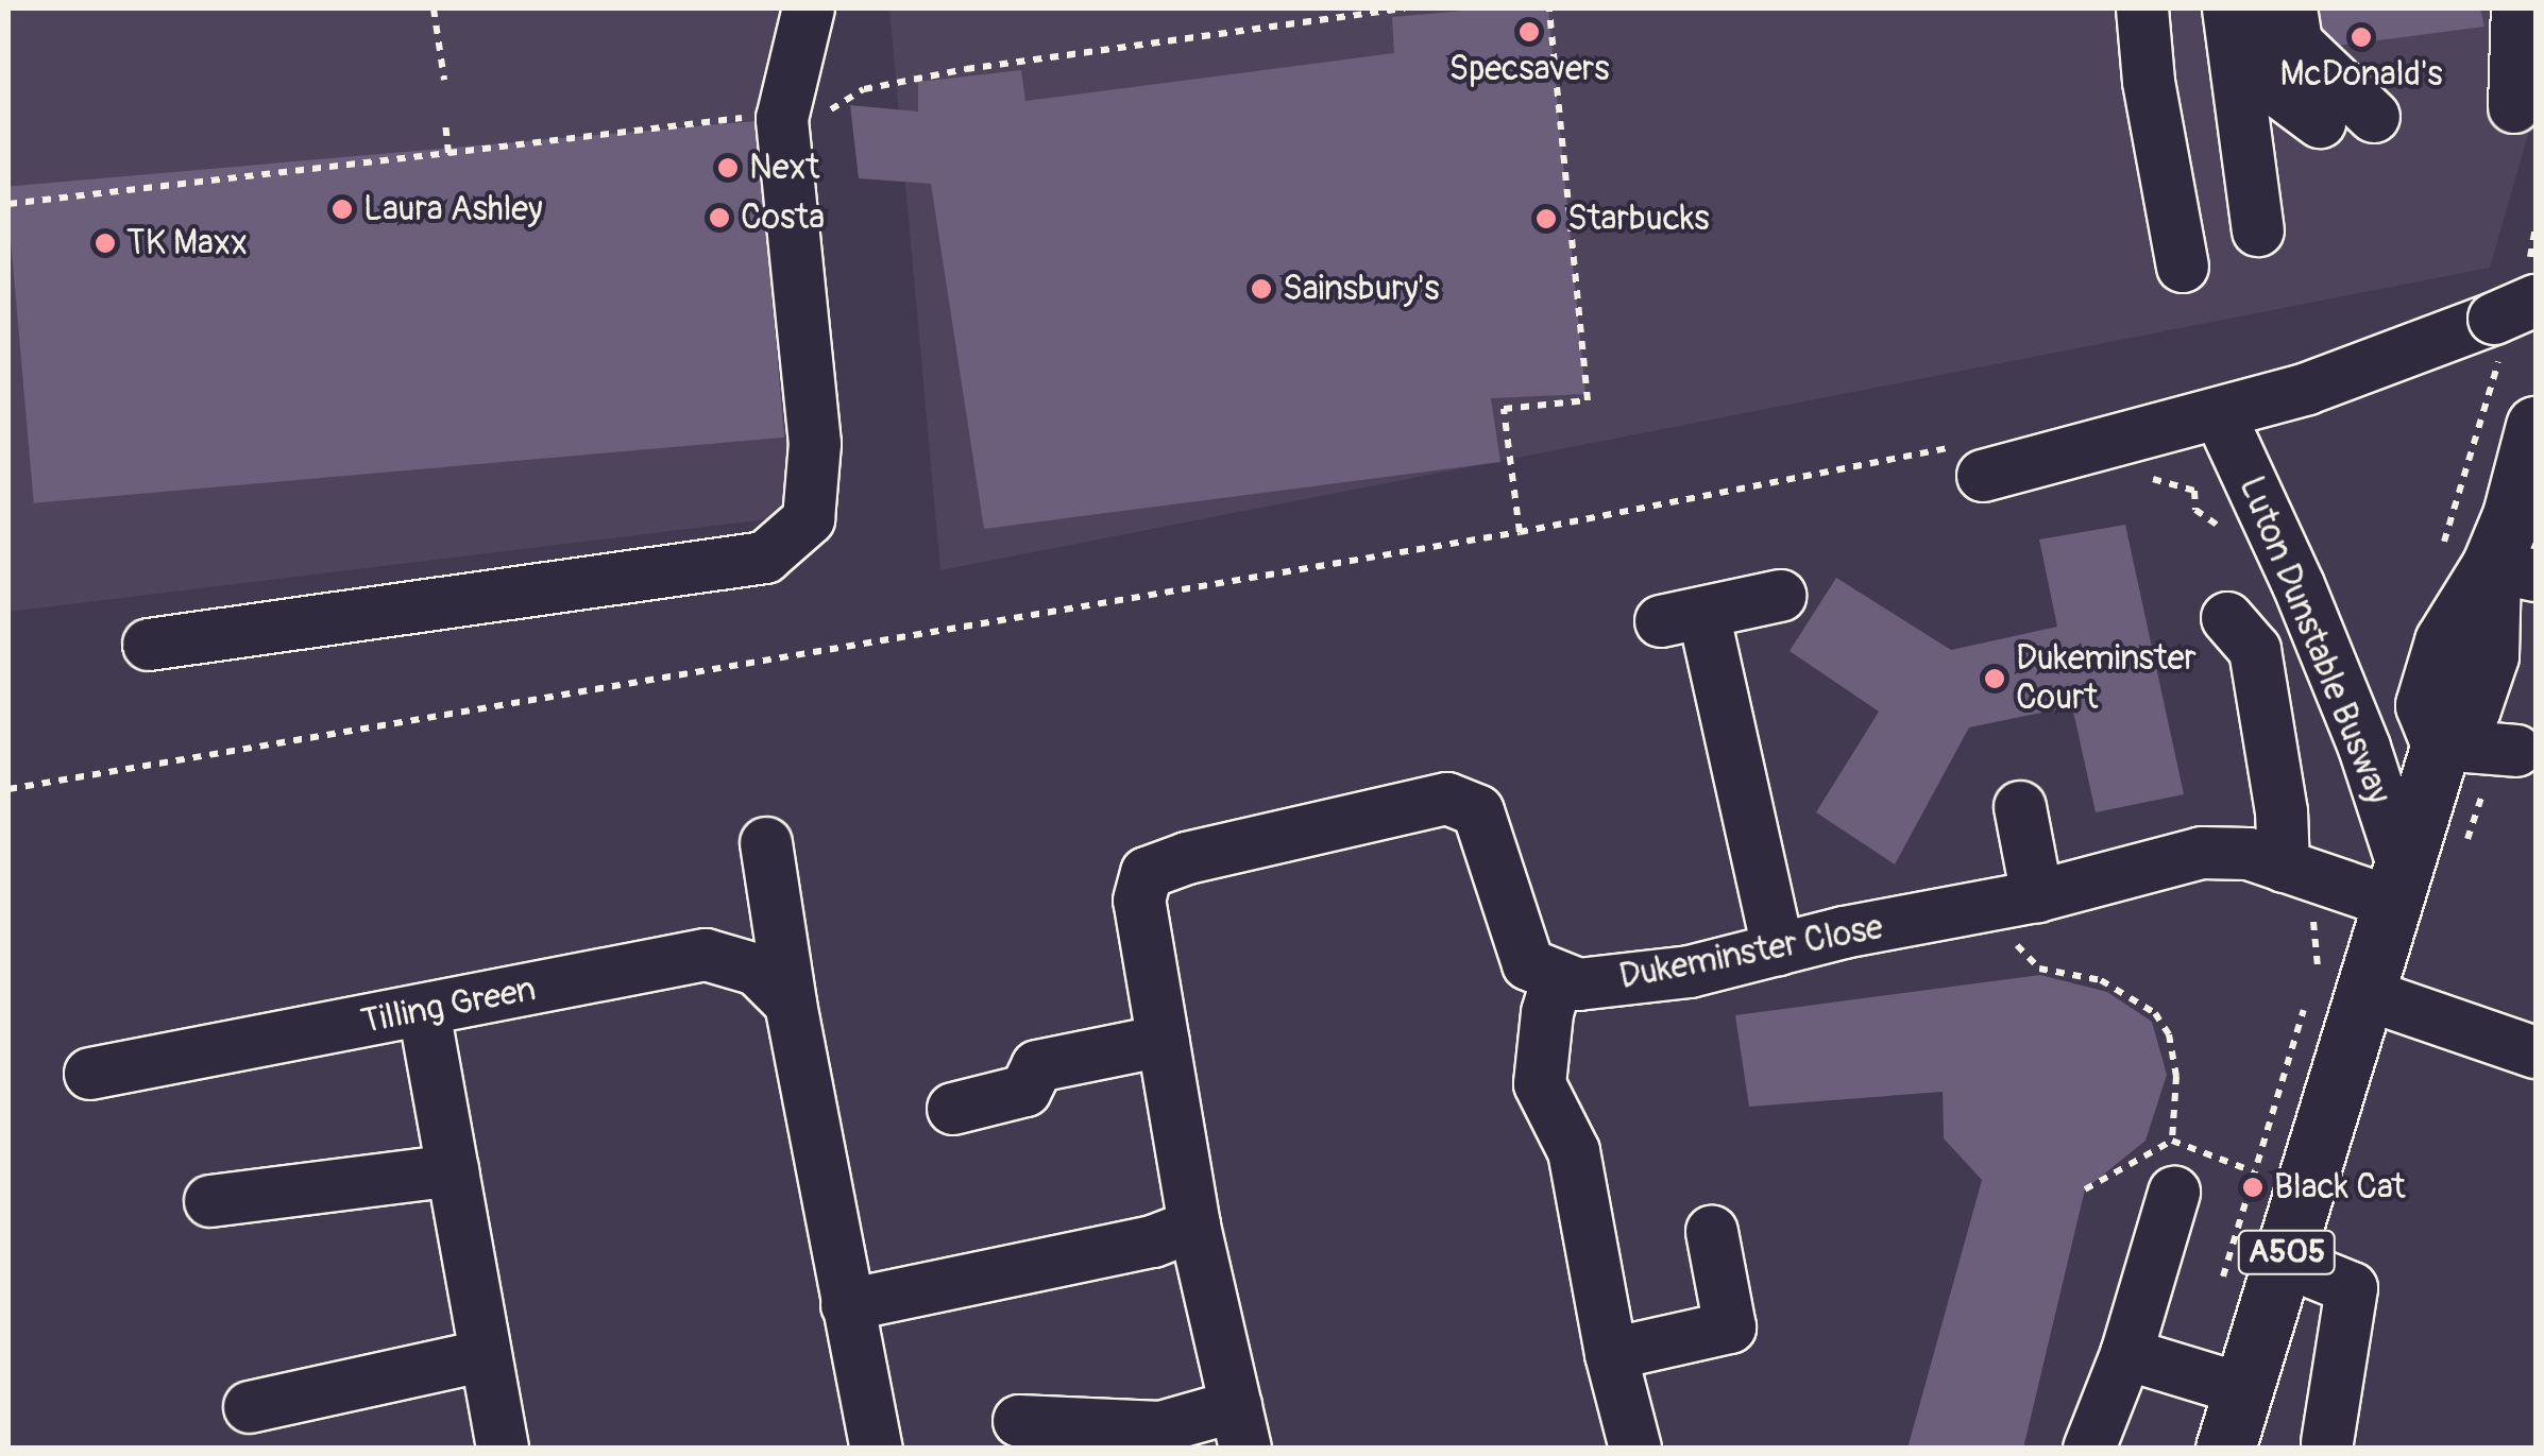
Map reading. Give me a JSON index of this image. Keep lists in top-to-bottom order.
{
  "streets": {
    "main road": ["A505"],
    "street": ["Luton Dunstable Busway", "Dukeminster Close", "Tilling Green"]
  },
  "crossings": [
    ["Luton Dunstable Busway", "Dukeminster Close"]
  ],
  "places": [
    "Specsavers",
    "McDonald's",
    "Next",
    "Laura Ashley",
    "Costa",
    "Starbucks",
    "TK Maxx",
    "Sainsbury's",
    "Dukeminster Court",
    "Black Cat"
  ]
}
